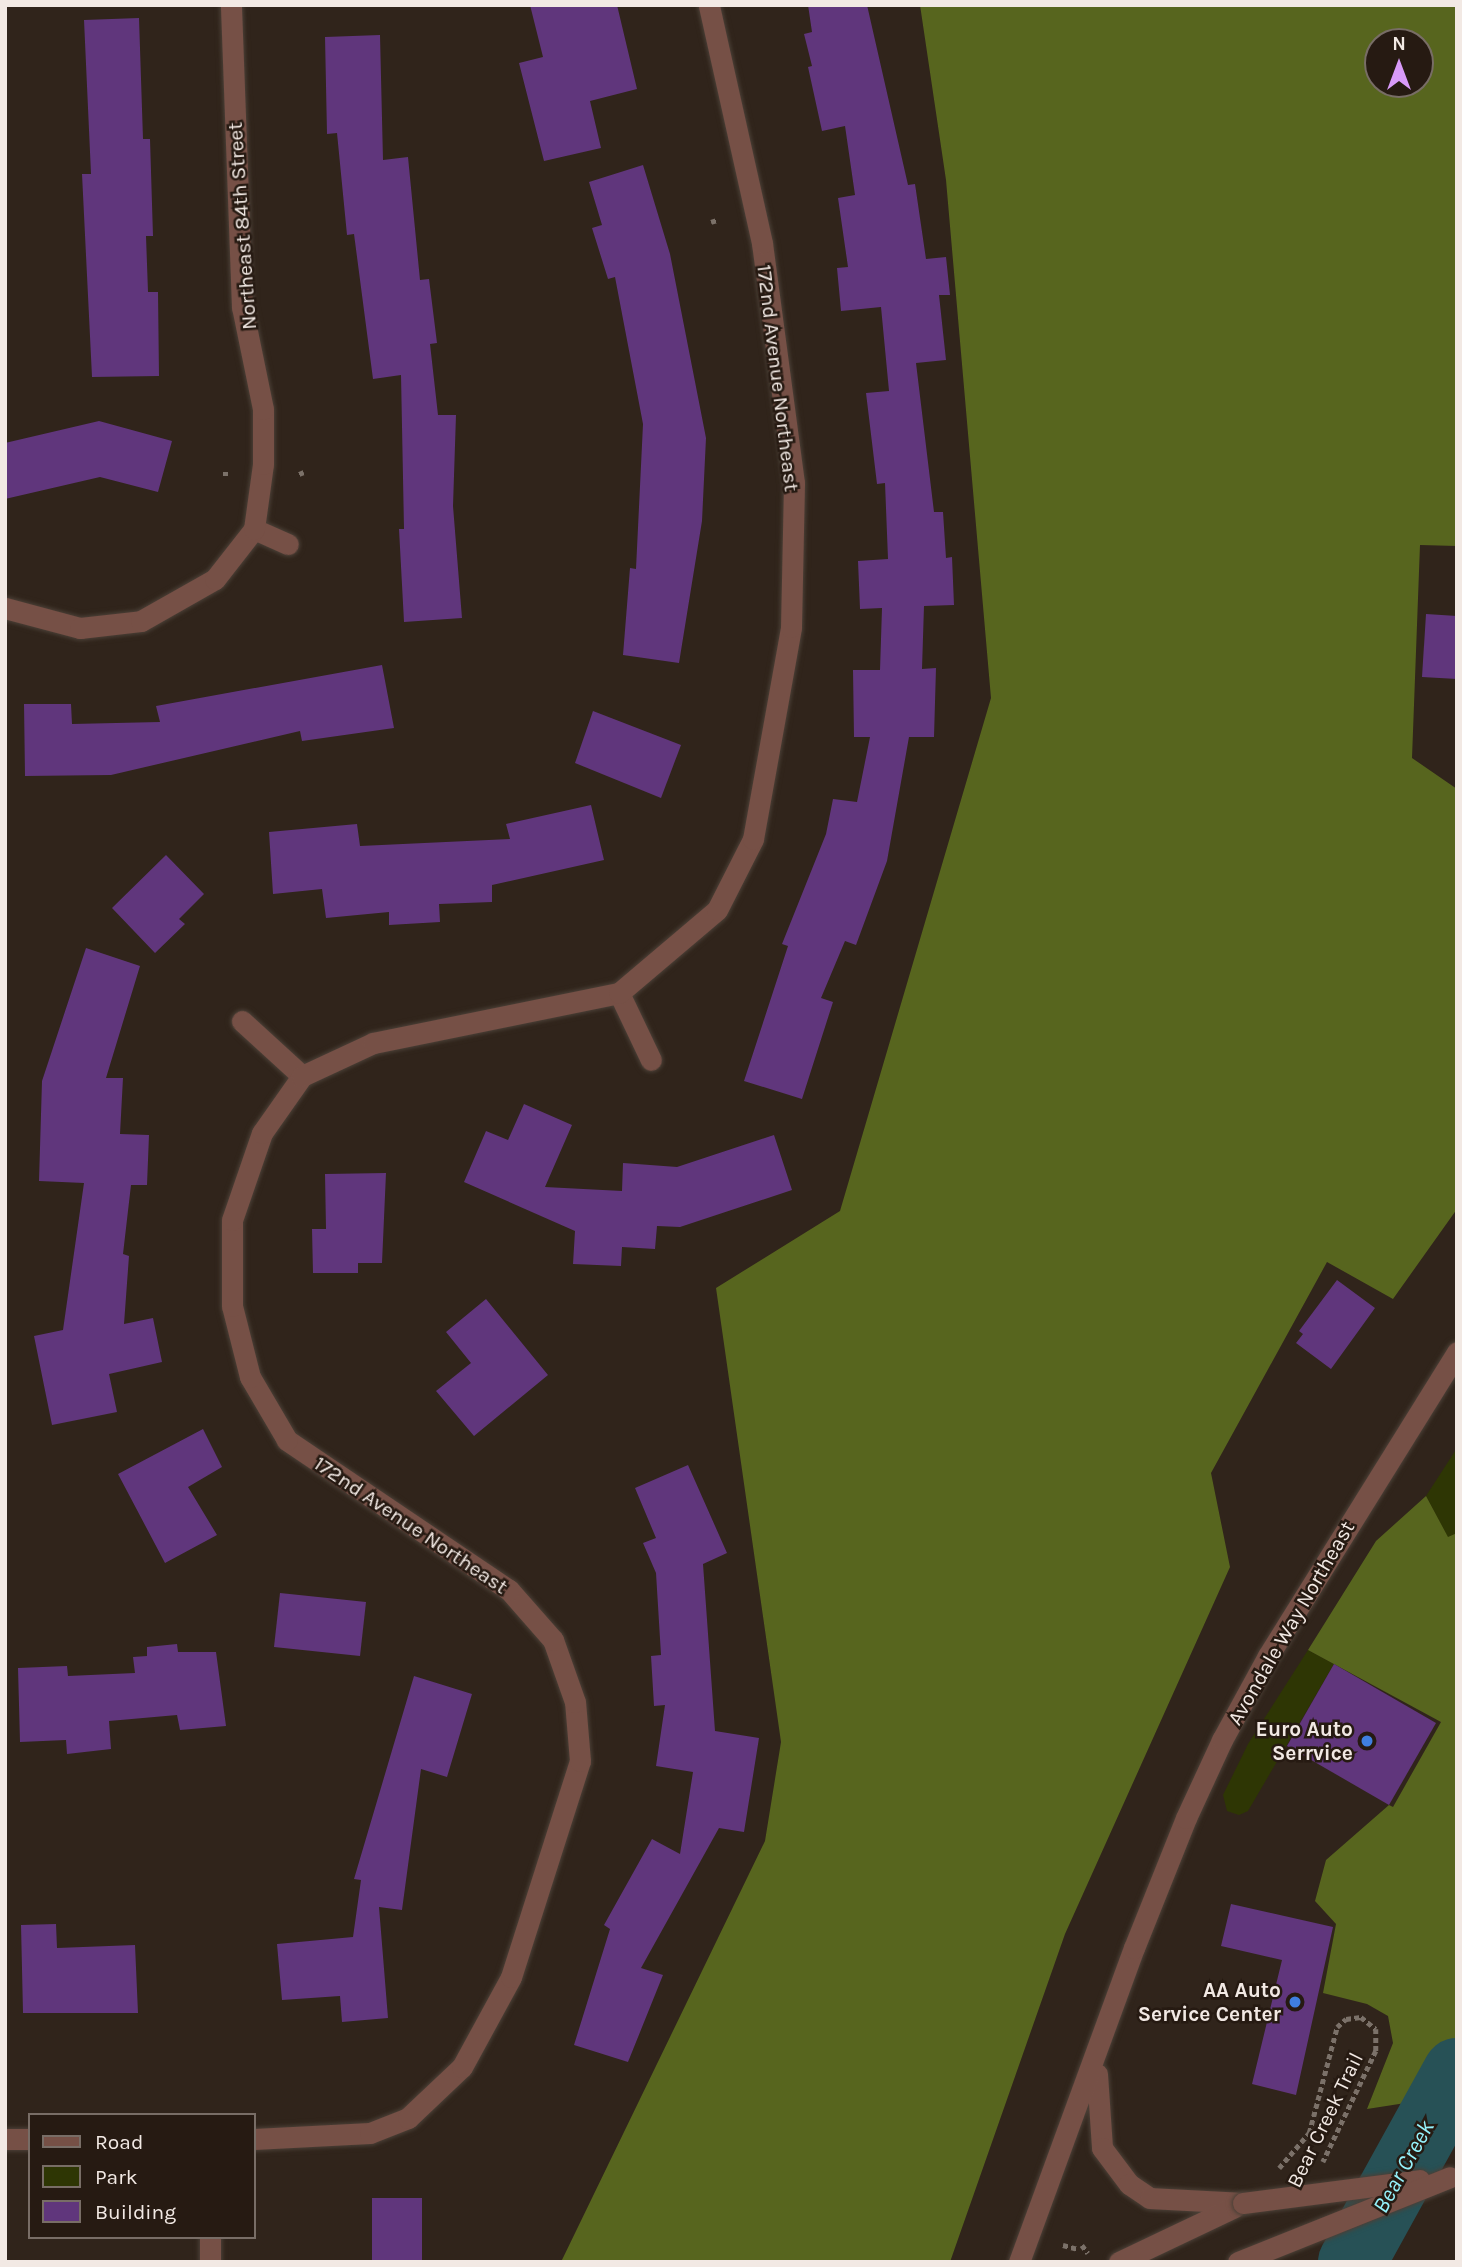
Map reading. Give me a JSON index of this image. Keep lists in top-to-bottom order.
{
  "streets": {
    "street": ["Northeast 84th Street", "172nd Avenue Northeast", "Avondale Way Northeast"],
    "path": ["Bear Creek Trail"]
  },
  "water": ["Bear Creek"],
  "places": ["Euro Auto Serrvice", "AA Auto Service Center"],
  "legend": ["Road", "Park", "Building"],
  "north": "top"
}
